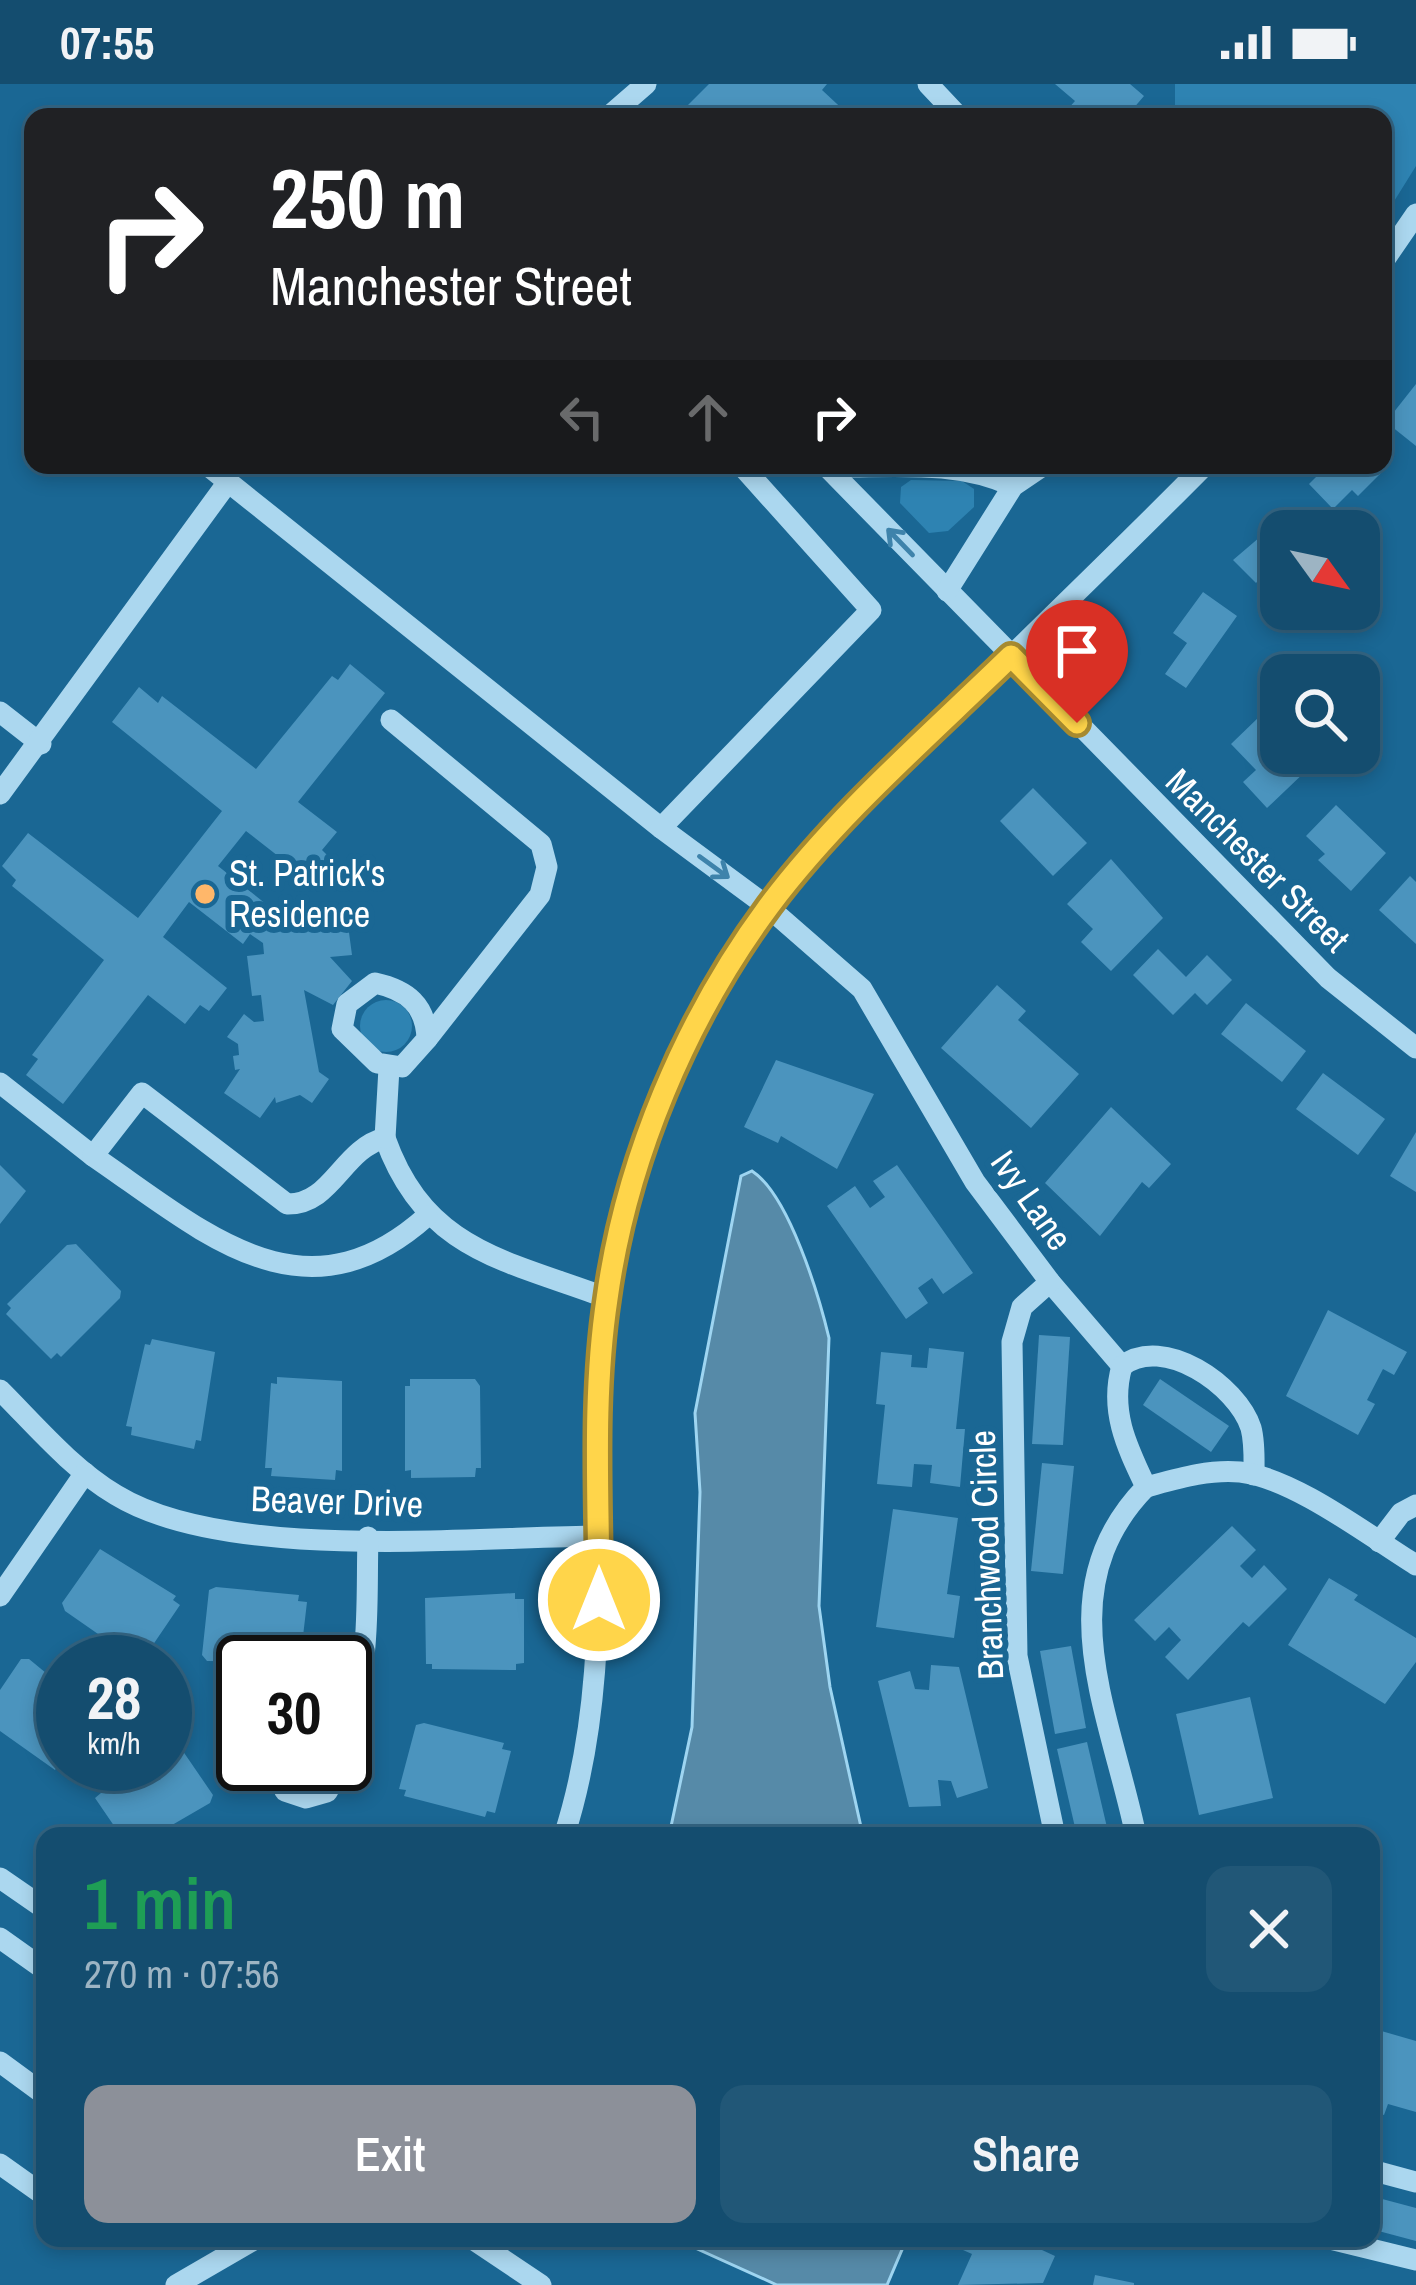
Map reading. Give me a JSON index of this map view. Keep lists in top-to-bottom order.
{
  "streets": {
    "street": [
      "Manchester Street",
      "Ivy Lane",
      "Beaver Drive",
      "Branchwood Circle"
    ]
  },
  "crossings": [
    ["Ivy Lane", "Branchwood Circle"]
  ],
  "places": ["St. Patrick's Residence"],
  "north": "bottom right",
  "page": {
    "status": "07:55",
    "turn": ["250 m", "Manchester Street"],
    "speed": "28 km/h",
    "limit": "30",
    "heading": ["1 min", "270 m · 07:56"],
    "buttons": ["Exit", "Share"]
  }
}
